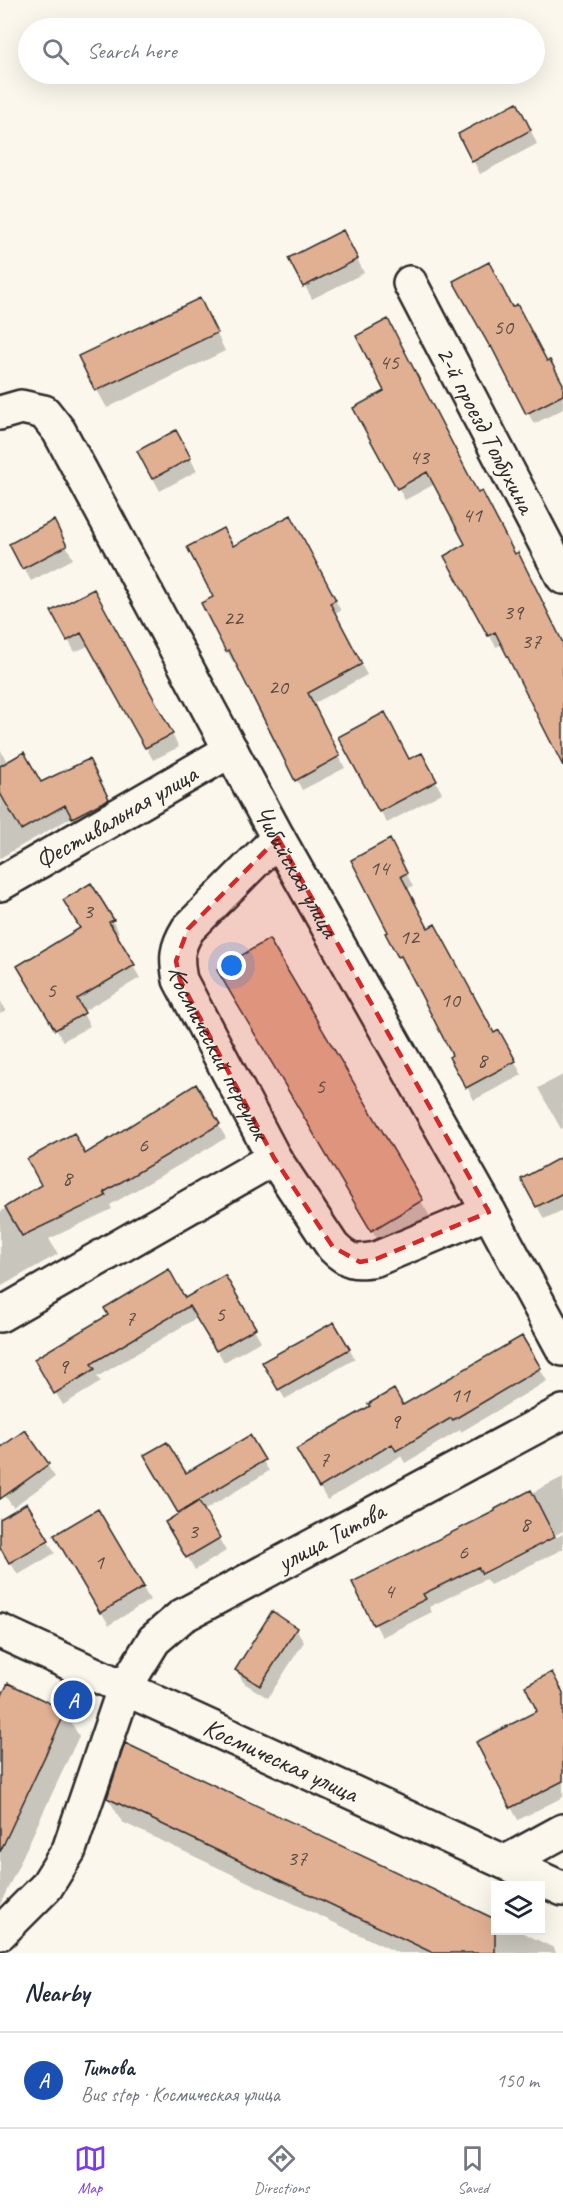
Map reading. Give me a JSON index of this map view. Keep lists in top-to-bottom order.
{
  "streets": {
    "street": [
      "2-й проезд Толбухина",
      "Фестивальная улица",
      "Чибийская улица",
      "Космический переулок",
      "улица Титова",
      "Космическая улица"
    ]
  },
  "crossings": [
    ["Фестивальная улица", "Чибийская улица"],
    ["Чибийская улица", "Космический переулок"],
    ["улица Титова", "Космическая улица"]
  ],
  "house_numbers": [
    "50",
    "45",
    "43",
    "41",
    "39",
    "22",
    "37",
    "20",
    "14",
    "3",
    "12",
    "5",
    "10",
    "8",
    "5",
    "6",
    "8",
    "5",
    "7",
    "9",
    "11",
    "9",
    "7",
    "8",
    "3",
    "6",
    "1",
    "4",
    "37"
  ],
  "page": {
    "search": "Search here",
    "pins": "A",
    "heading": "Nearby",
    "list": [
      {
        "mark": "A",
        "name": "Титова",
        "note": "Bus stop · Космическая улица",
        "value": "150 m"
      }
    ],
    "nav": ["Map", "Directions", "Saved"]
  }
}
